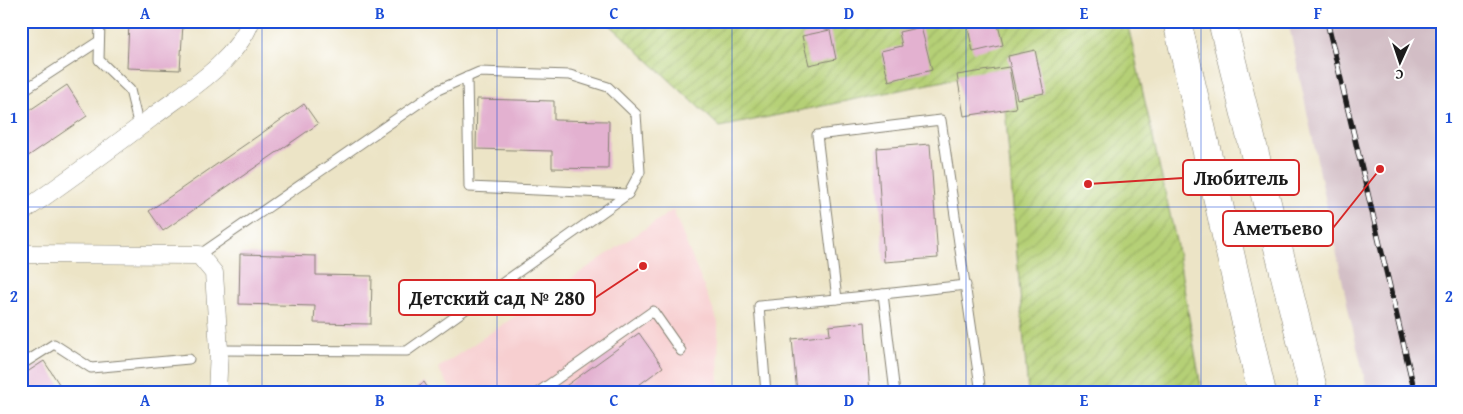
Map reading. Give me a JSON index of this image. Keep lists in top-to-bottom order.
{
  "places": ["Аметьево", "Любитель", "Детский сад № 280"],
  "north": "bottom",
  "grid": {
    "columns": [
      "A",
      "B",
      "C",
      "D",
      "E",
      "F"
    ],
    "rows": ["1", "2"]
  }
}
